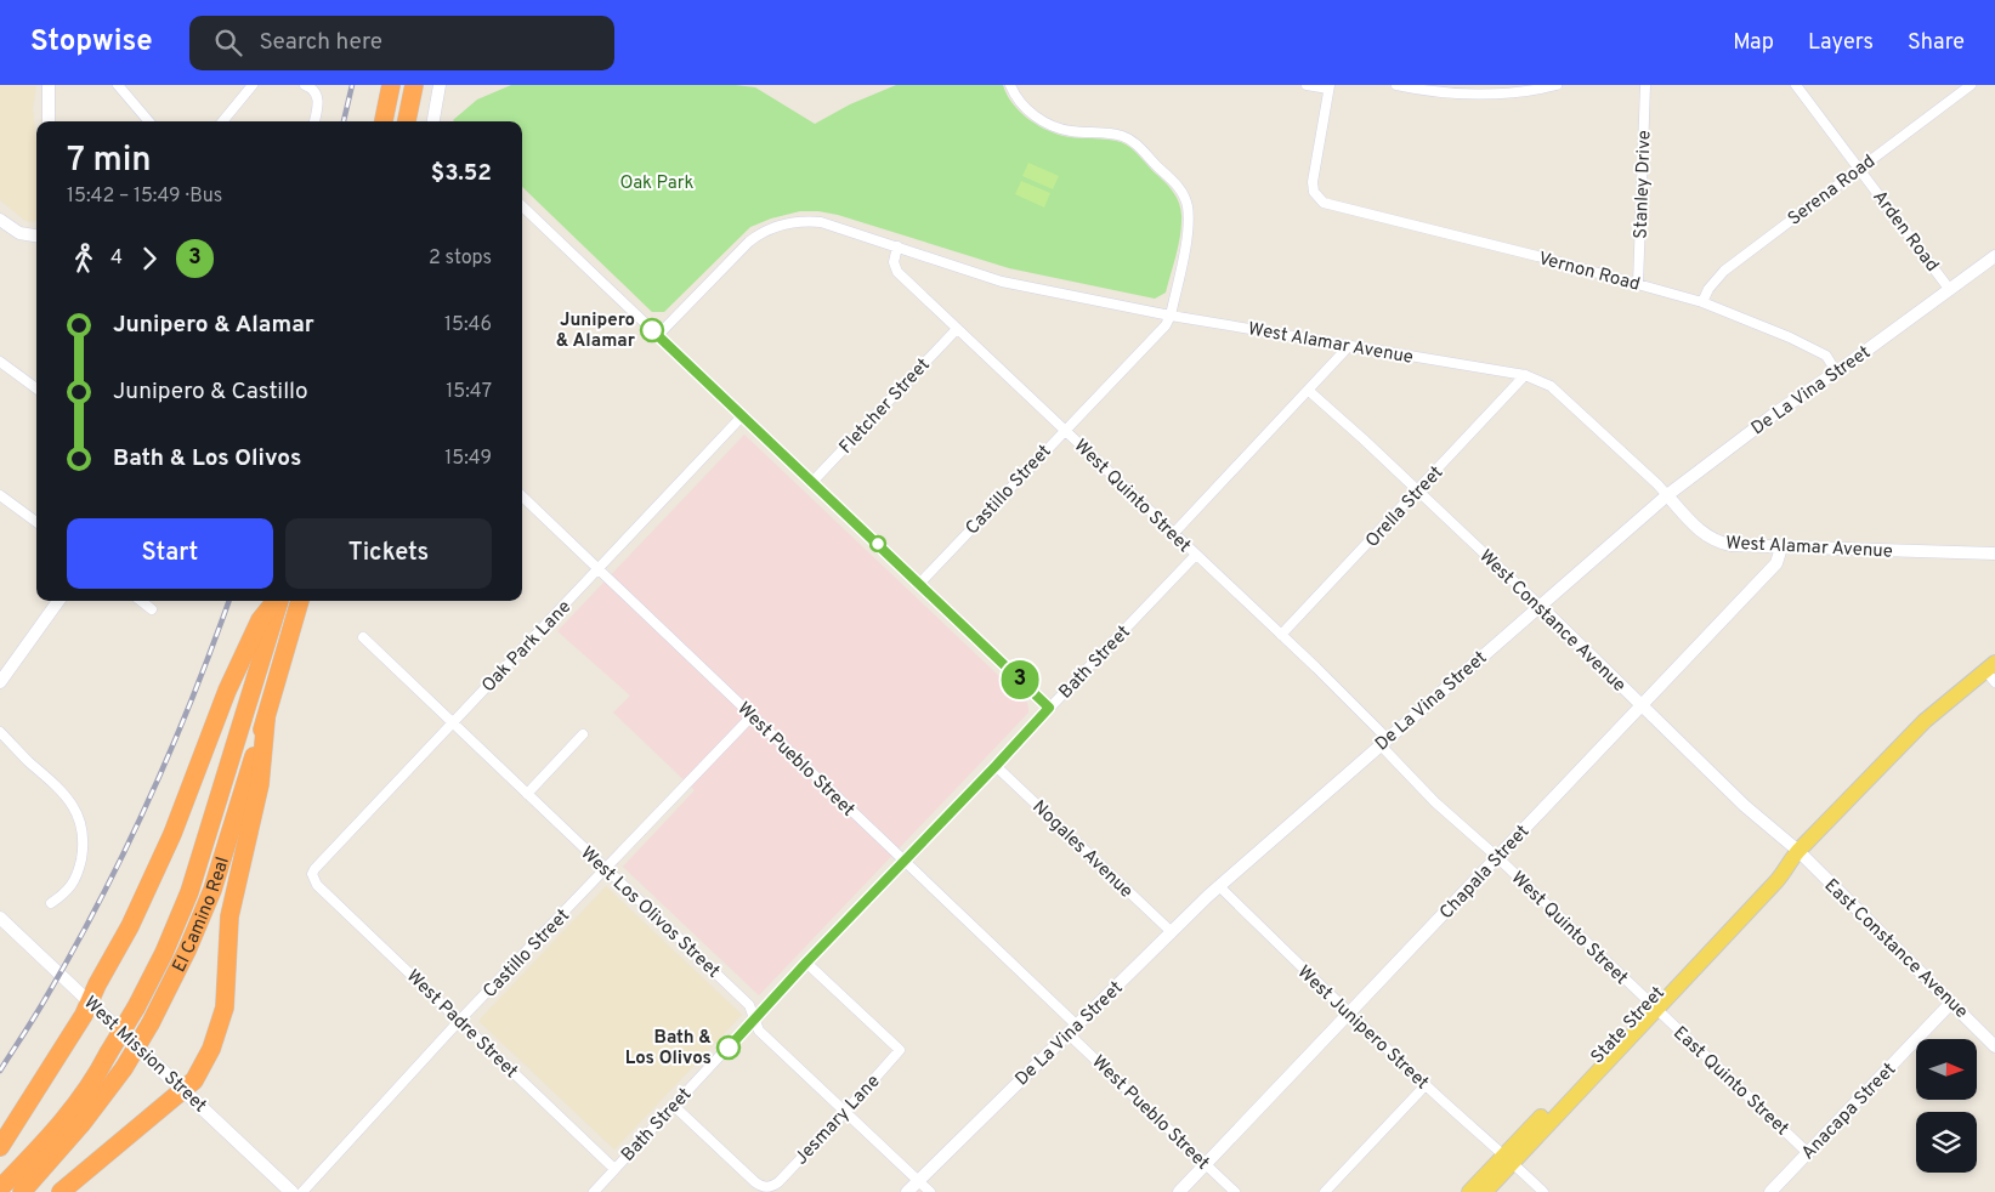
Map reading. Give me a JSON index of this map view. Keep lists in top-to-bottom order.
{
  "streets": {
    "highway": ["El Camino Real"],
    "main road": ["State Street", "West Mission Street"],
    "street": [
      "Stanley Drive",
      "Serena Road",
      "Arden Road",
      "Vernon Road",
      "West Alamar Avenue",
      "De La Vina Street",
      "Fletcher Street",
      "Castillo Street",
      "West Quinto Street",
      "Orella Street",
      "West Constance Avenue",
      "Oak Park Lane",
      "Bath Street",
      "West Pueblo Street",
      "Nogales Avenue",
      "Chapala Street",
      "West Los Olivos Street",
      "East Constance Avenue",
      "West Padre Street",
      "West Junipero Street",
      "East Quinto Street",
      "Anacapa Street",
      "Jesmary Lane"
    ]
  },
  "crossings": [
    ["Stanley Drive", "Vernon Road"],
    ["Serena Road", "Arden Road"],
    ["Serena Road", "Vernon Road"],
    ["Arden Road", "De La Vina Street"],
    ["Vernon Road", "De La Vina Street"],
    ["West Alamar Avenue", "De La Vina Street"],
    ["West Alamar Avenue", "Castillo Street"],
    ["West Alamar Avenue", "West Quinto Street"],
    ["West Alamar Avenue", "Orella Street"],
    ["West Alamar Avenue", "Chapala Street"],
    ["De La Vina Street", "West Quinto Street"],
    ["De La Vina Street", "West Constance Avenue"],
    ["De La Vina Street", "West Pueblo Street"],
    ["De La Vina Street", "Nogales Avenue"],
    ["De La Vina Street", "West Los Olivos Street"],
    ["De La Vina Street", "West Junipero Street"],
    ["Fletcher Street", "West Quinto Street"],
    ["Castillo Street", "West Quinto Street"],
    ["Castillo Street", "West Pueblo Street"],
    ["Castillo Street", "West Los Olivos Street"],
    ["Castillo Street", "West Padre Street"],
    ["West Quinto Street", "Orella Street"],
    ["West Quinto Street", "Bath Street"],
    ["West Quinto Street", "Chapala Street"],
    ["West Quinto Street", "State Street"],
    ["West Quinto Street", "East Quinto Street"],
    ["Orella Street", "West Constance Avenue"],
    ["West Constance Avenue", "Chapala Street"],
    ["West Constance Avenue", "East Constance Avenue"],
    ["West Constance Avenue", "State Street"],
    ["Oak Park Lane", "West Pueblo Street"],
    ["Oak Park Lane", "West Los Olivos Street"],
    ["Oak Park Lane", "West Padre Street"],
    ["Bath Street", "West Pueblo Street"],
    ["Bath Street", "Nogales Avenue"],
    ["Bath Street", "West Los Olivos Street"],
    ["Bath Street", "West Padre Street"],
    ["Bath Street", "Jesmary Lane"],
    ["West Pueblo Street", "Chapala Street"],
    ["Chapala Street", "West Junipero Street"],
    ["West Los Olivos Street", "Jesmary Lane"],
    ["East Constance Avenue", "State Street"],
    ["East Constance Avenue", "Anacapa Street"],
    ["State Street", "West Junipero Street"],
    ["State Street", "East Quinto Street"],
    ["East Quinto Street", "Anacapa Street"]
  ],
  "parks": ["Oak Park"],
  "places": ["Junipero & Alamar", "Bath & Los Olivos"],
  "lines": ["bus line 3"],
  "north": "right",
  "page": {
    "header": "Stopwise",
    "search": "Search here",
    "nav": ["Map", "Layers", "Share"],
    "on_map": "3",
    "heading": ["7 min", "15:42 – 15:49 · Bus", "$3.52"],
    "legs": ["4", "3", "2 stops"],
    "list": [
      {
        "name": "Junipero & Alamar",
        "value": "15:46"
      },
      {
        "name": "Junipero & Castillo",
        "value": "15:47"
      },
      {
        "name": "Bath & Los Olivos",
        "value": "15:49"
      }
    ],
    "buttons": ["Start", "Tickets"]
  }
}
